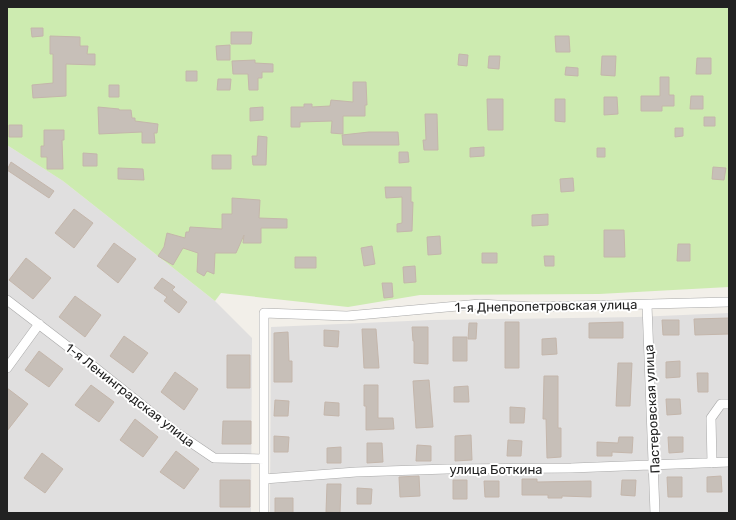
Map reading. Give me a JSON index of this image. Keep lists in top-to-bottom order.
{
  "streets": {
    "street": [
      "1-я Днепропетровская улица",
      "1-я Ленинградская улица",
      "Пастеровская улица",
      "улица Боткина"
    ]
  },
  "crossings": [
    ["1-я Днепропетровская улица", "1-я Ленинградская улица"],
    ["1-я Днепропетровская улица", "Пастеровская улица"],
    ["1-я Днепропетровская улица", "улица Боткина"],
    ["Пастеровская улица", "улица Боткина"]
  ]
}
